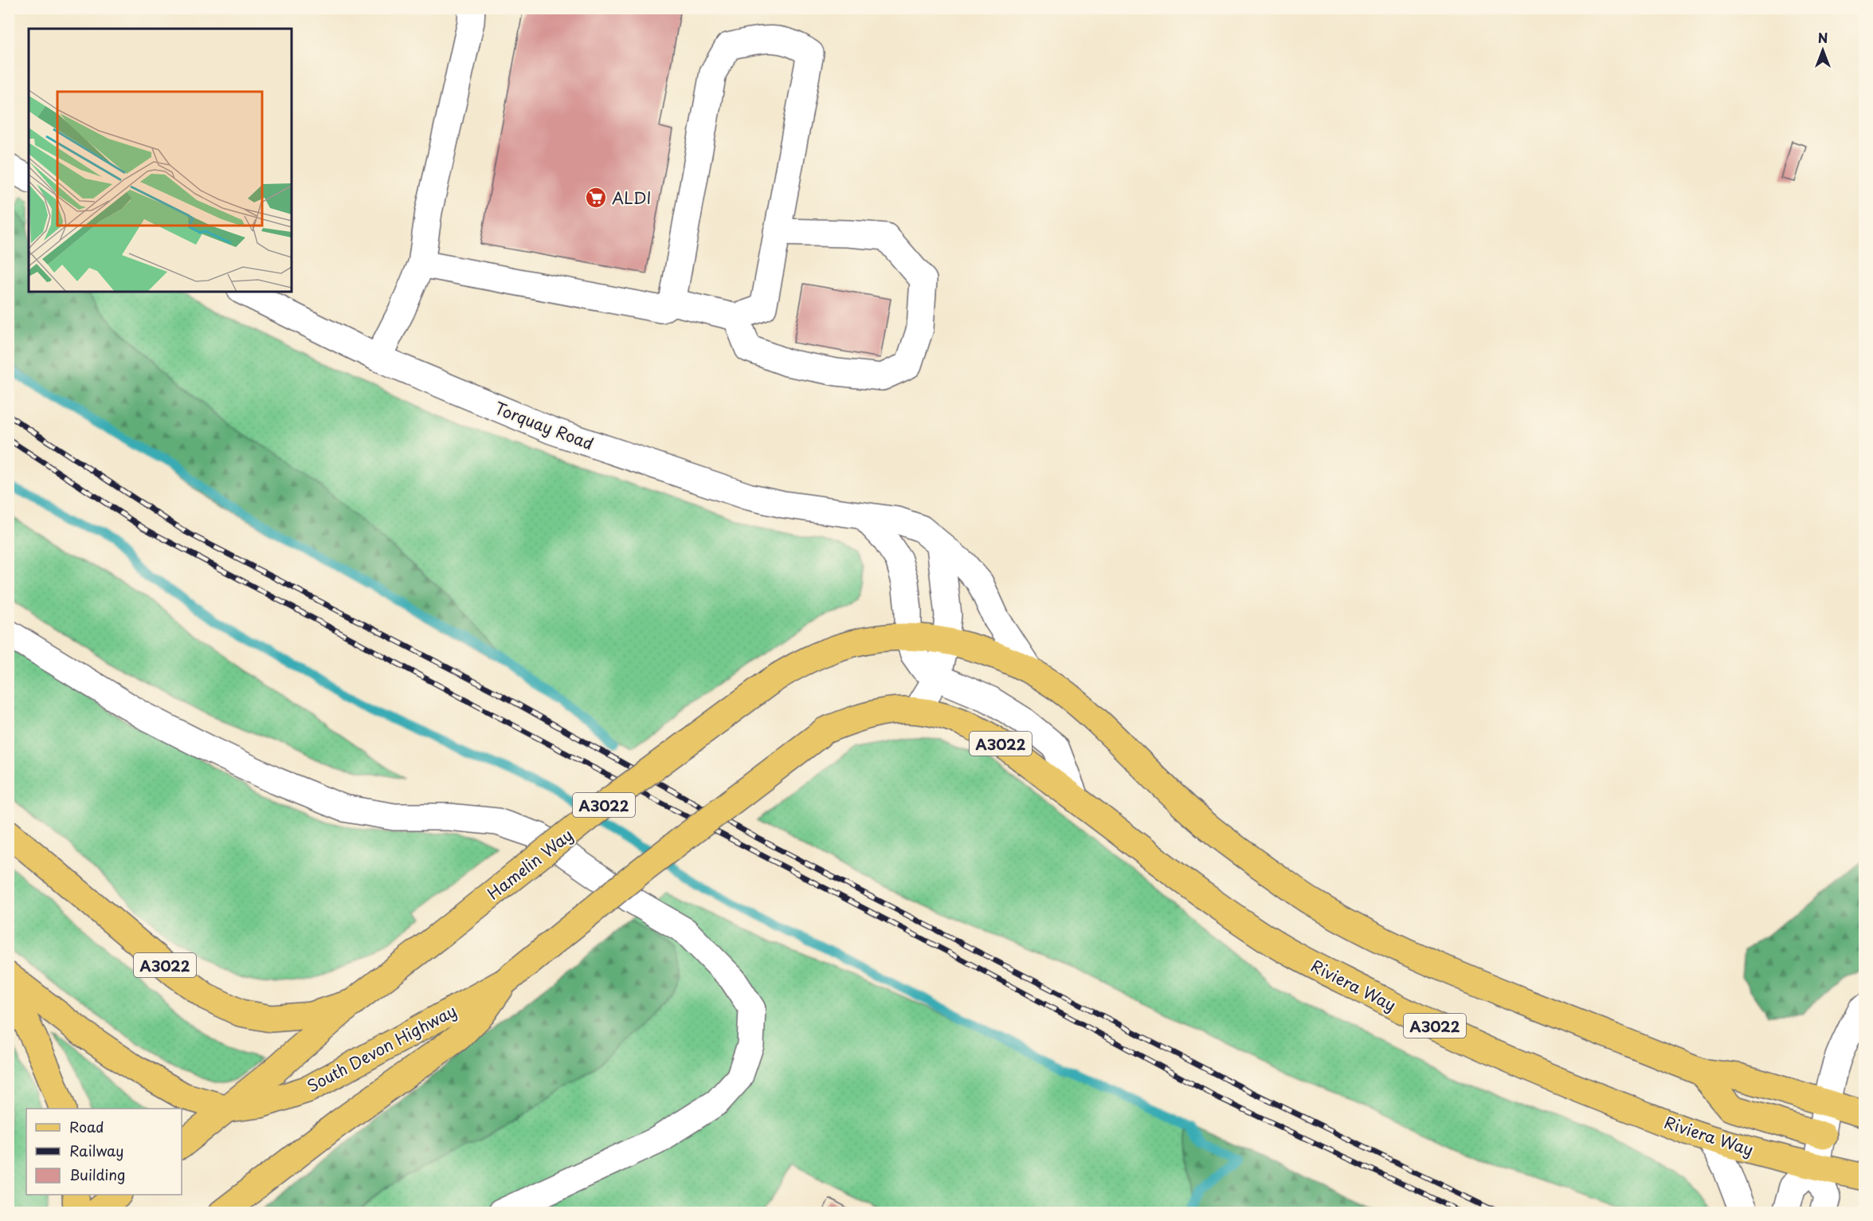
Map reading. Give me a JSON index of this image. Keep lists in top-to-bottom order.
{
  "streets": {
    "main road": [
      "A3022",
      "Hamelin Way",
      "Riviera Way",
      "South Devon Highway"
    ],
    "street": ["Torquay Road"]
  },
  "crossings": [
    ["Torquay Road", "A3022"],
    ["A3022", "Hamelin Way"],
    ["A3022", "Riviera Way"],
    ["A3022", "South Devon Highway"],
    ["Hamelin Way", "South Devon Highway"]
  ],
  "places": {
    "supermarket": ["ALDI"]
  },
  "legend": ["Road", "Railway", "Building"],
  "north": "top"
}
